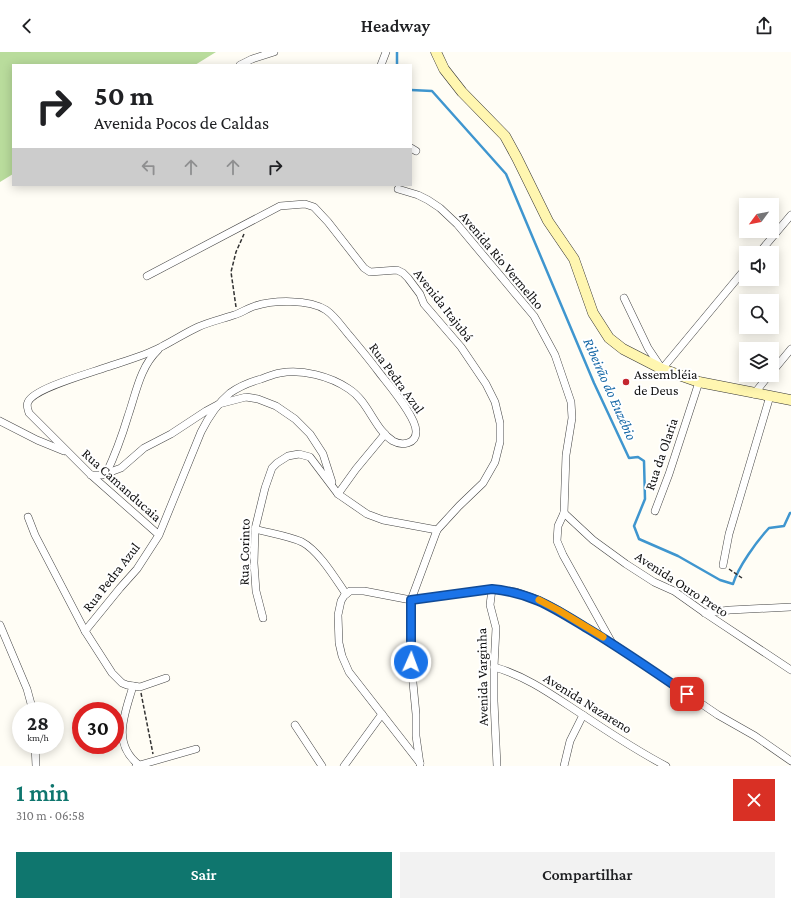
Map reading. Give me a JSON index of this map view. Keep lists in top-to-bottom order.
{
  "streets": {
    "street": [
      "Avenida Rio Vermelho",
      "Avenida Itajubá",
      "Rua Pedra Azul",
      "Rua da Olaria",
      "Rua Camanducaia",
      "Rua Corinto",
      "Avenida Ouro Preto",
      "Avenida Varginha",
      "Avenida Nazareno"
    ]
  },
  "crossings": [
    ["Avenida Rio Vermelho", "Avenida Ouro Preto"],
    ["Avenida Itajubá", "Rua Corinto"],
    ["Rua Pedra Azul", "Rua Camanducaia"],
    ["Avenida Varginha", "Avenida Nazareno"]
  ],
  "water": ["Ribeirão do Euzébio"],
  "places": ["Assembléia de Deus"],
  "north": "bottom left",
  "page": {
    "header": "Headway",
    "turn": ["50 m", "Avenida Pocos de Caldas"],
    "speed": "28 km/h",
    "limit": "30",
    "heading": ["1 min", "310 m · 06:58"],
    "buttons": ["Sair", "Compartilhar"]
  }
}
